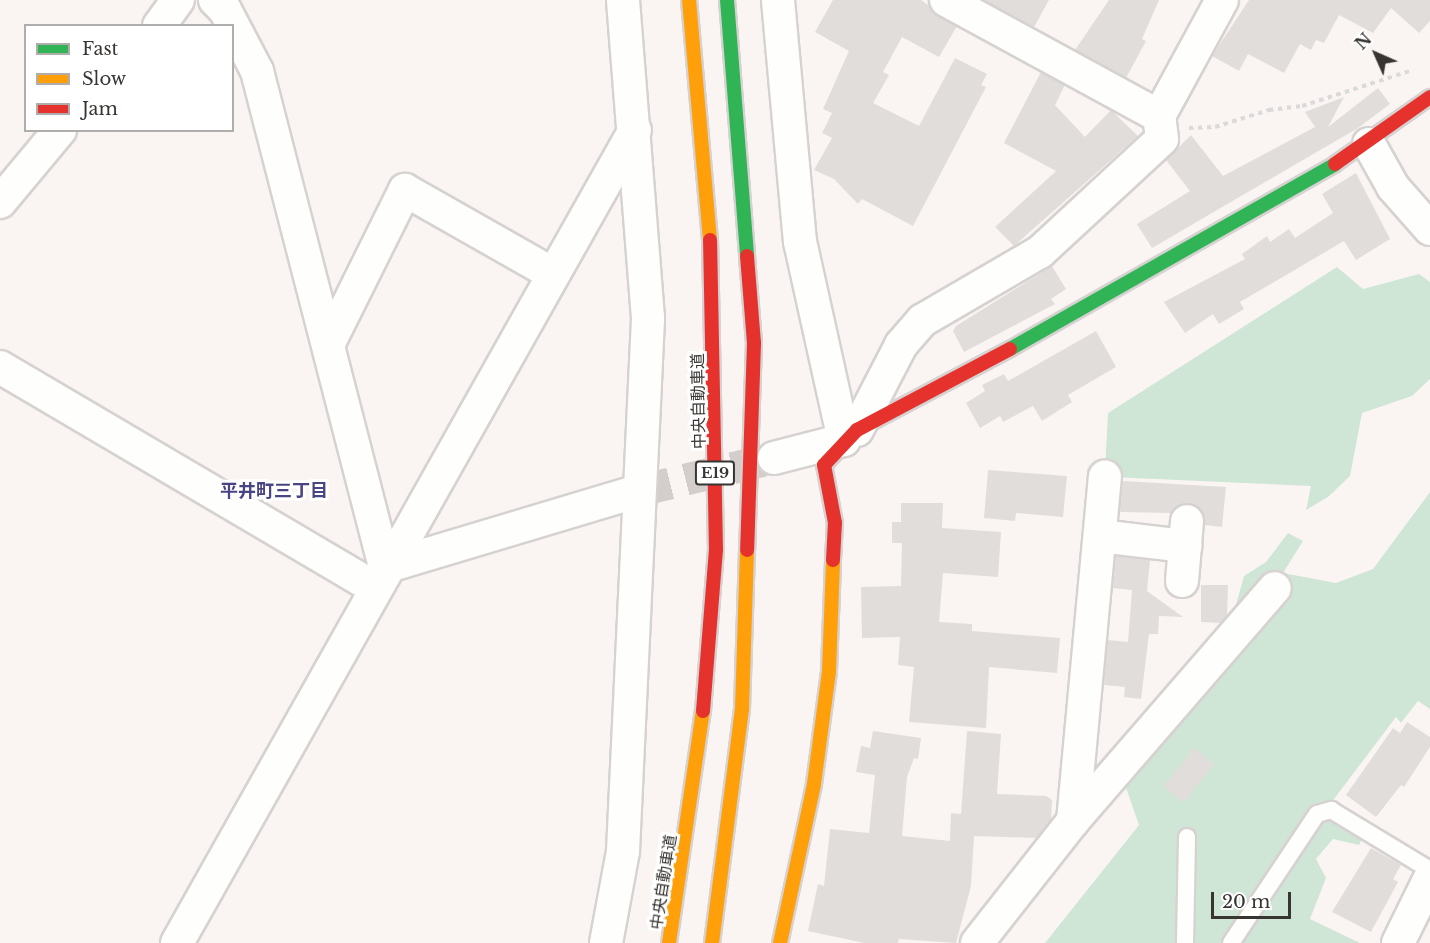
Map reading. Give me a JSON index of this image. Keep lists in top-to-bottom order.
{
  "streets": {
    "main road": ["中央自動車道", "E19"]
  },
  "districts": ["平井町三丁目"],
  "legend": ["Fast", "Slow", "Jam"],
  "scale_bar": "20 m",
  "north": "top left"
}
